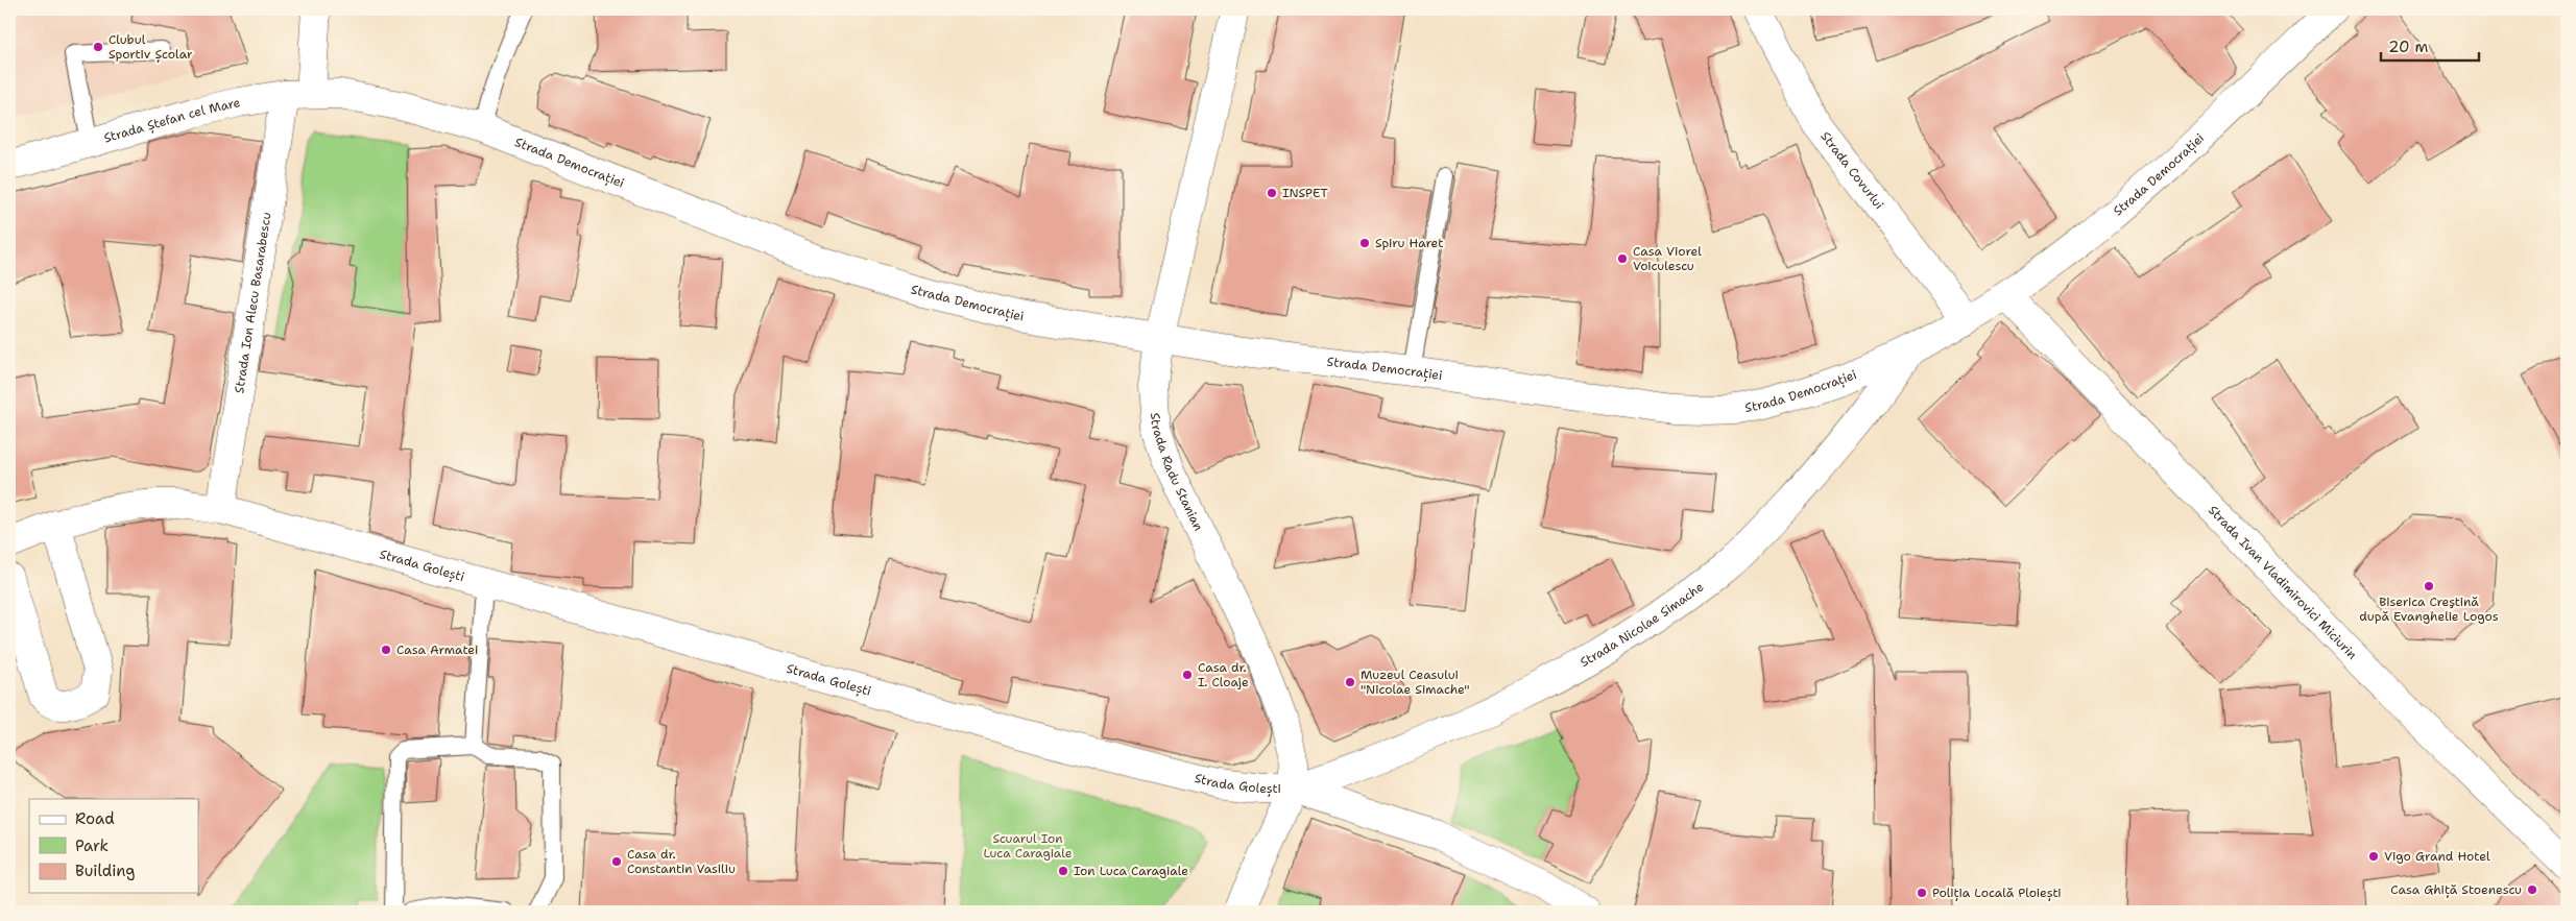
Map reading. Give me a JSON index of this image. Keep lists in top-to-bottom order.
{
  "streets": {
    "street": [
      "Strada Ștefan cel Mare",
      "Strada Democrației",
      "Strada Covurlui",
      "Strada Ion Alecu Basarabescu",
      "Strada Radu Stanian",
      "Strada Golești",
      "Strada Ivan Vladimirovici Miciurin",
      "Strada Nicolae Simache"
    ]
  },
  "crossings": [
    ["Strada Ștefan cel Mare", "Strada Democrației"],
    ["Strada Ștefan cel Mare", "Strada Ion Alecu Basarabescu"],
    ["Strada Democrației", "Strada Covurlui"],
    ["Strada Democrației", "Strada Radu Stanian"],
    ["Strada Democrației", "Strada Ivan Vladimirovici Miciurin"],
    ["Strada Democrației", "Strada Nicolae Simache"],
    ["Strada Ion Alecu Basarabescu", "Strada Golești"],
    ["Strada Radu Stanian", "Strada Golești"],
    ["Strada Radu Stanian", "Strada Nicolae Simache"],
    ["Strada Golești", "Strada Nicolae Simache"]
  ],
  "parks": ["Scuarul Ion Luca Caragiale"],
  "places": [
    "Clubul Sportiv Școlar",
    "INSPET",
    "Spiru Haret",
    "Casa Viorel Voiculescu",
    "Biserica Creştină după Evanghelie Logos",
    "Casa Armatei",
    "Casa dr. I. Cloaje",
    "Muzeul Ceasului \"Nicolae Simache\"",
    "Vigo Grand Hotel",
    "Casa dr. Constantin Vasiliu",
    "Ion Luca Caragiale",
    "Casa Ghiță Stoenescu",
    "Poliția Locală Ploiești"
  ],
  "legend": ["Road", "Park", "Building"],
  "scale_bar": "20 m"
}
